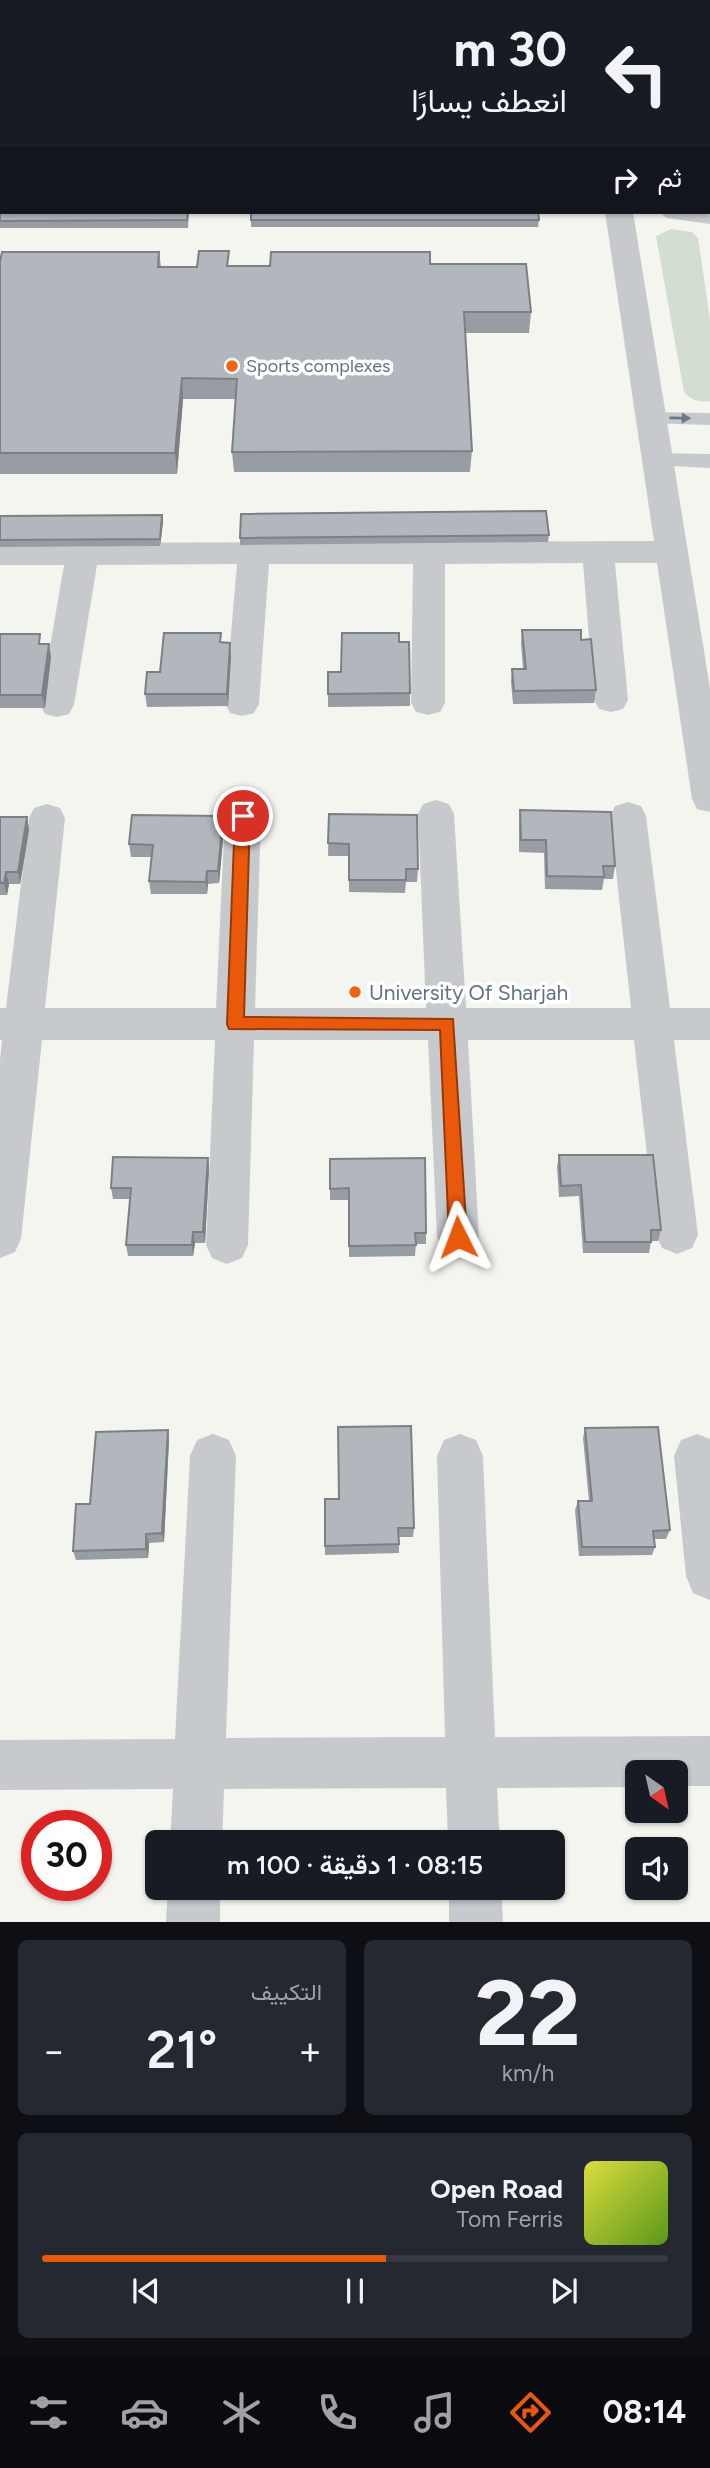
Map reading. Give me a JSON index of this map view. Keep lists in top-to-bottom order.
{
  "places": ["Sports complexes", "University Of Sharjah"],
  "north": "bottom right",
  "page": {
    "turn": ["30 m", "انعطف يسارًا"],
    "then": "ثم",
    "limit": "30",
    "trip": "08:15 · 1 دقيقة · 100 m",
    "tile": [
      ["22", "km/h"],
      "التكييف"
    ],
    "heat": ["−", "21°", "+"],
    "song": ["Open Road", "Tom Ferris"],
    "tabs": "08:14"
  }
}
